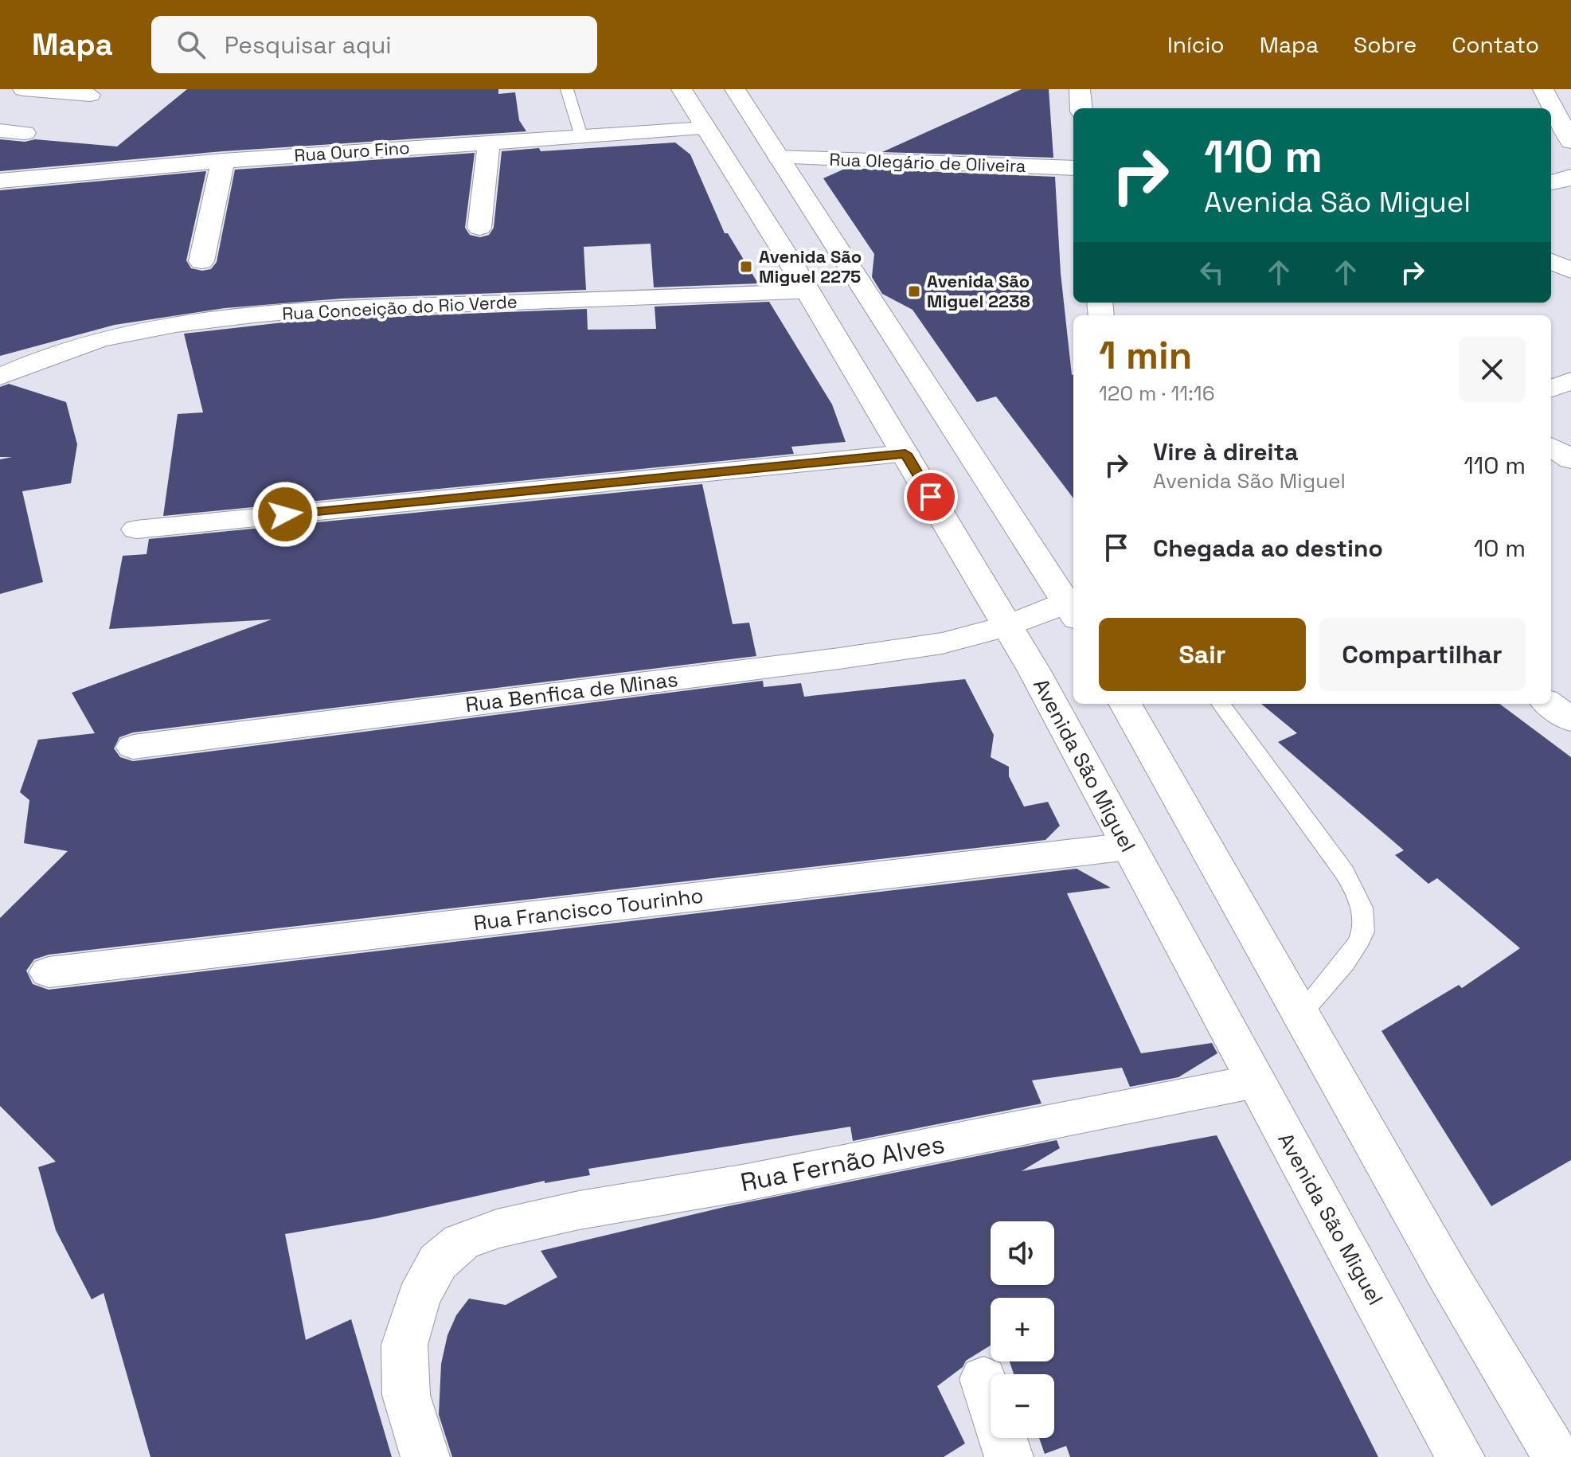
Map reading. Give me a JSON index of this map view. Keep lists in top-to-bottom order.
{
  "streets": {
    "street": [
      "Rua Ouro Fino",
      "Rua Olegário de Oliveira",
      "Rua Conceição do Rio Verde",
      "Rua Benfica de Minas",
      "Avenida São Miguel",
      "Rua Francisco Tourinho",
      "Rua Fernão Alves"
    ]
  },
  "crossings": [
    ["Rua Ouro Fino", "Avenida São Miguel"],
    ["Rua Conceição do Rio Verde", "Avenida São Miguel"],
    ["Rua Benfica de Minas", "Avenida São Miguel"],
    ["Avenida São Miguel", "Rua Francisco Tourinho"],
    ["Avenida São Miguel", "Rua Fernão Alves"]
  ],
  "places": {
    "transit": ["Avenida São Miguel 2275", "Avenida São Miguel 2238"]
  },
  "page": {
    "header": "Mapa",
    "search": "Pesquisar aqui",
    "nav": [
      "Início",
      "Mapa",
      "Sobre",
      "Contato"
    ],
    "turn": ["110 m", "Avenida São Miguel"],
    "heading": ["1 min", "120 m · 11:16"],
    "list": [
      {
        "name": "Vire à direita",
        "note": "Avenida São Miguel",
        "value": "110 m"
      },
      {
        "name": "Chegada ao destino",
        "value": "10 m"
      }
    ],
    "buttons": ["Sair", "Compartilhar"],
    "map_buttons": ["+", "−"]
  }
}
